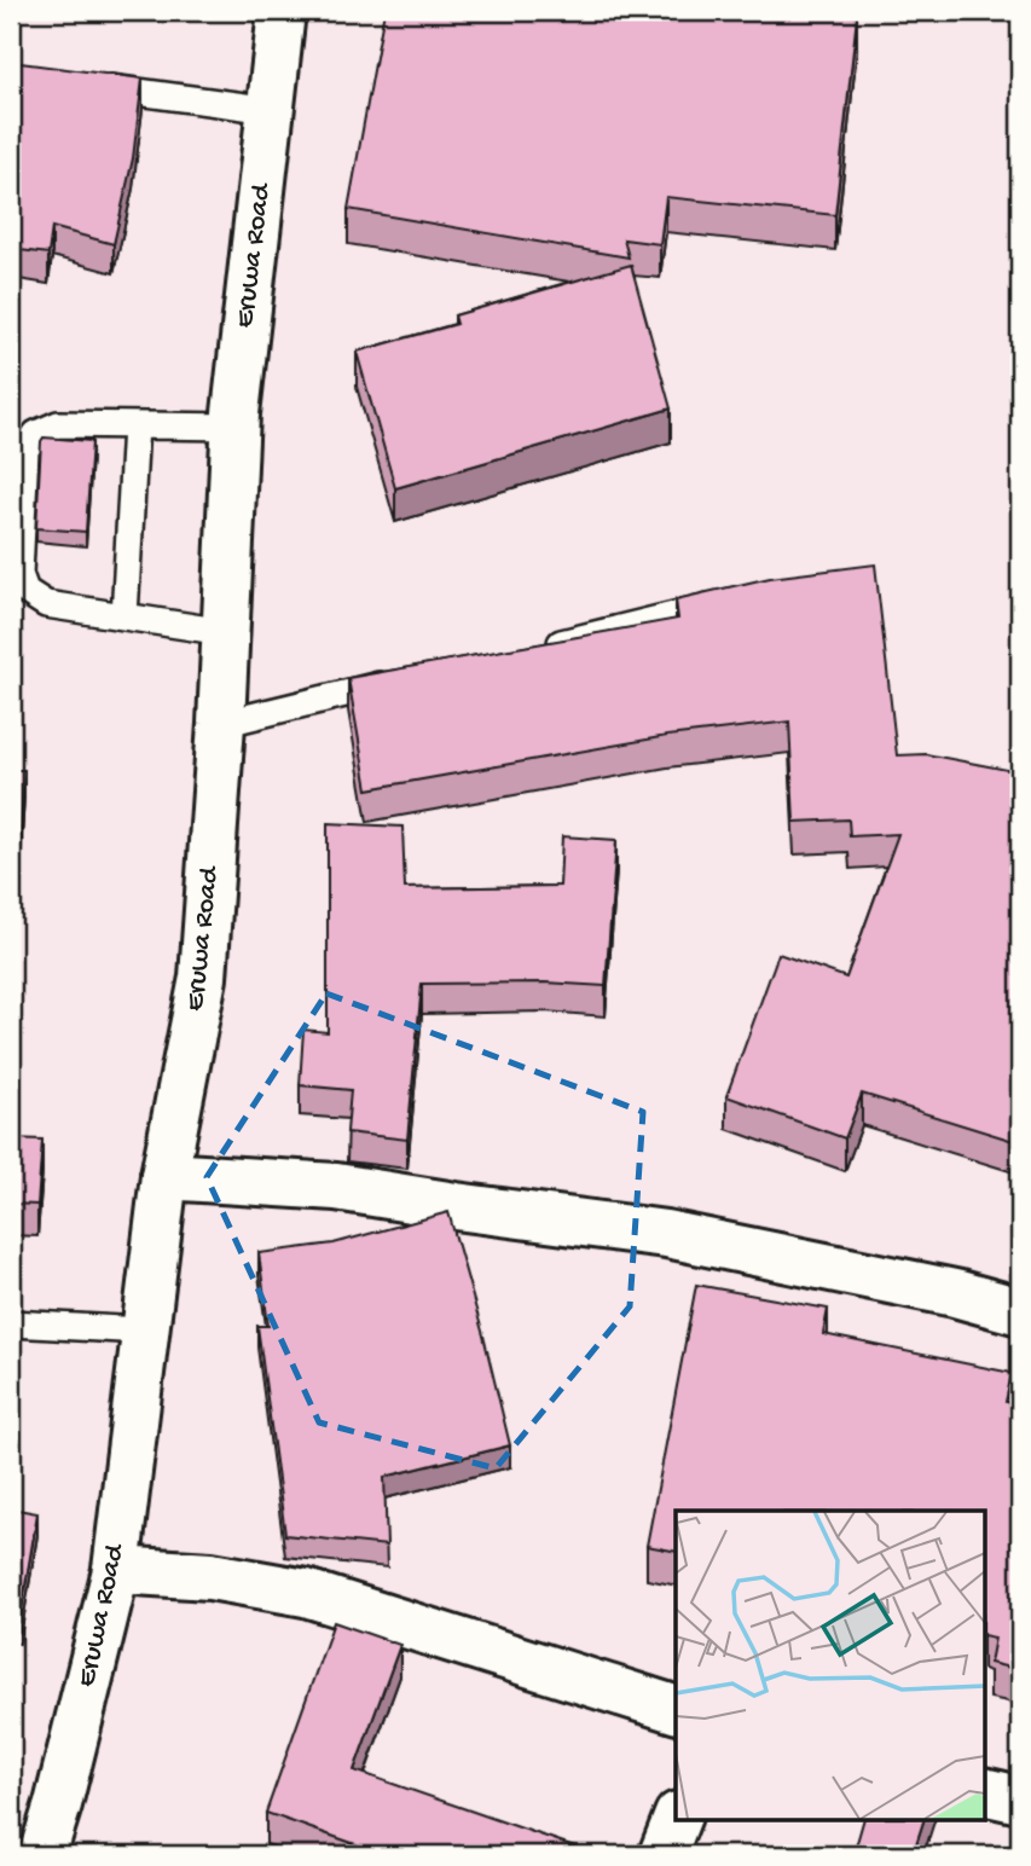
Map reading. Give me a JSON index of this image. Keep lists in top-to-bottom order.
{
  "streets": {
    "main road": ["Eruwa Road"]
  }
}
